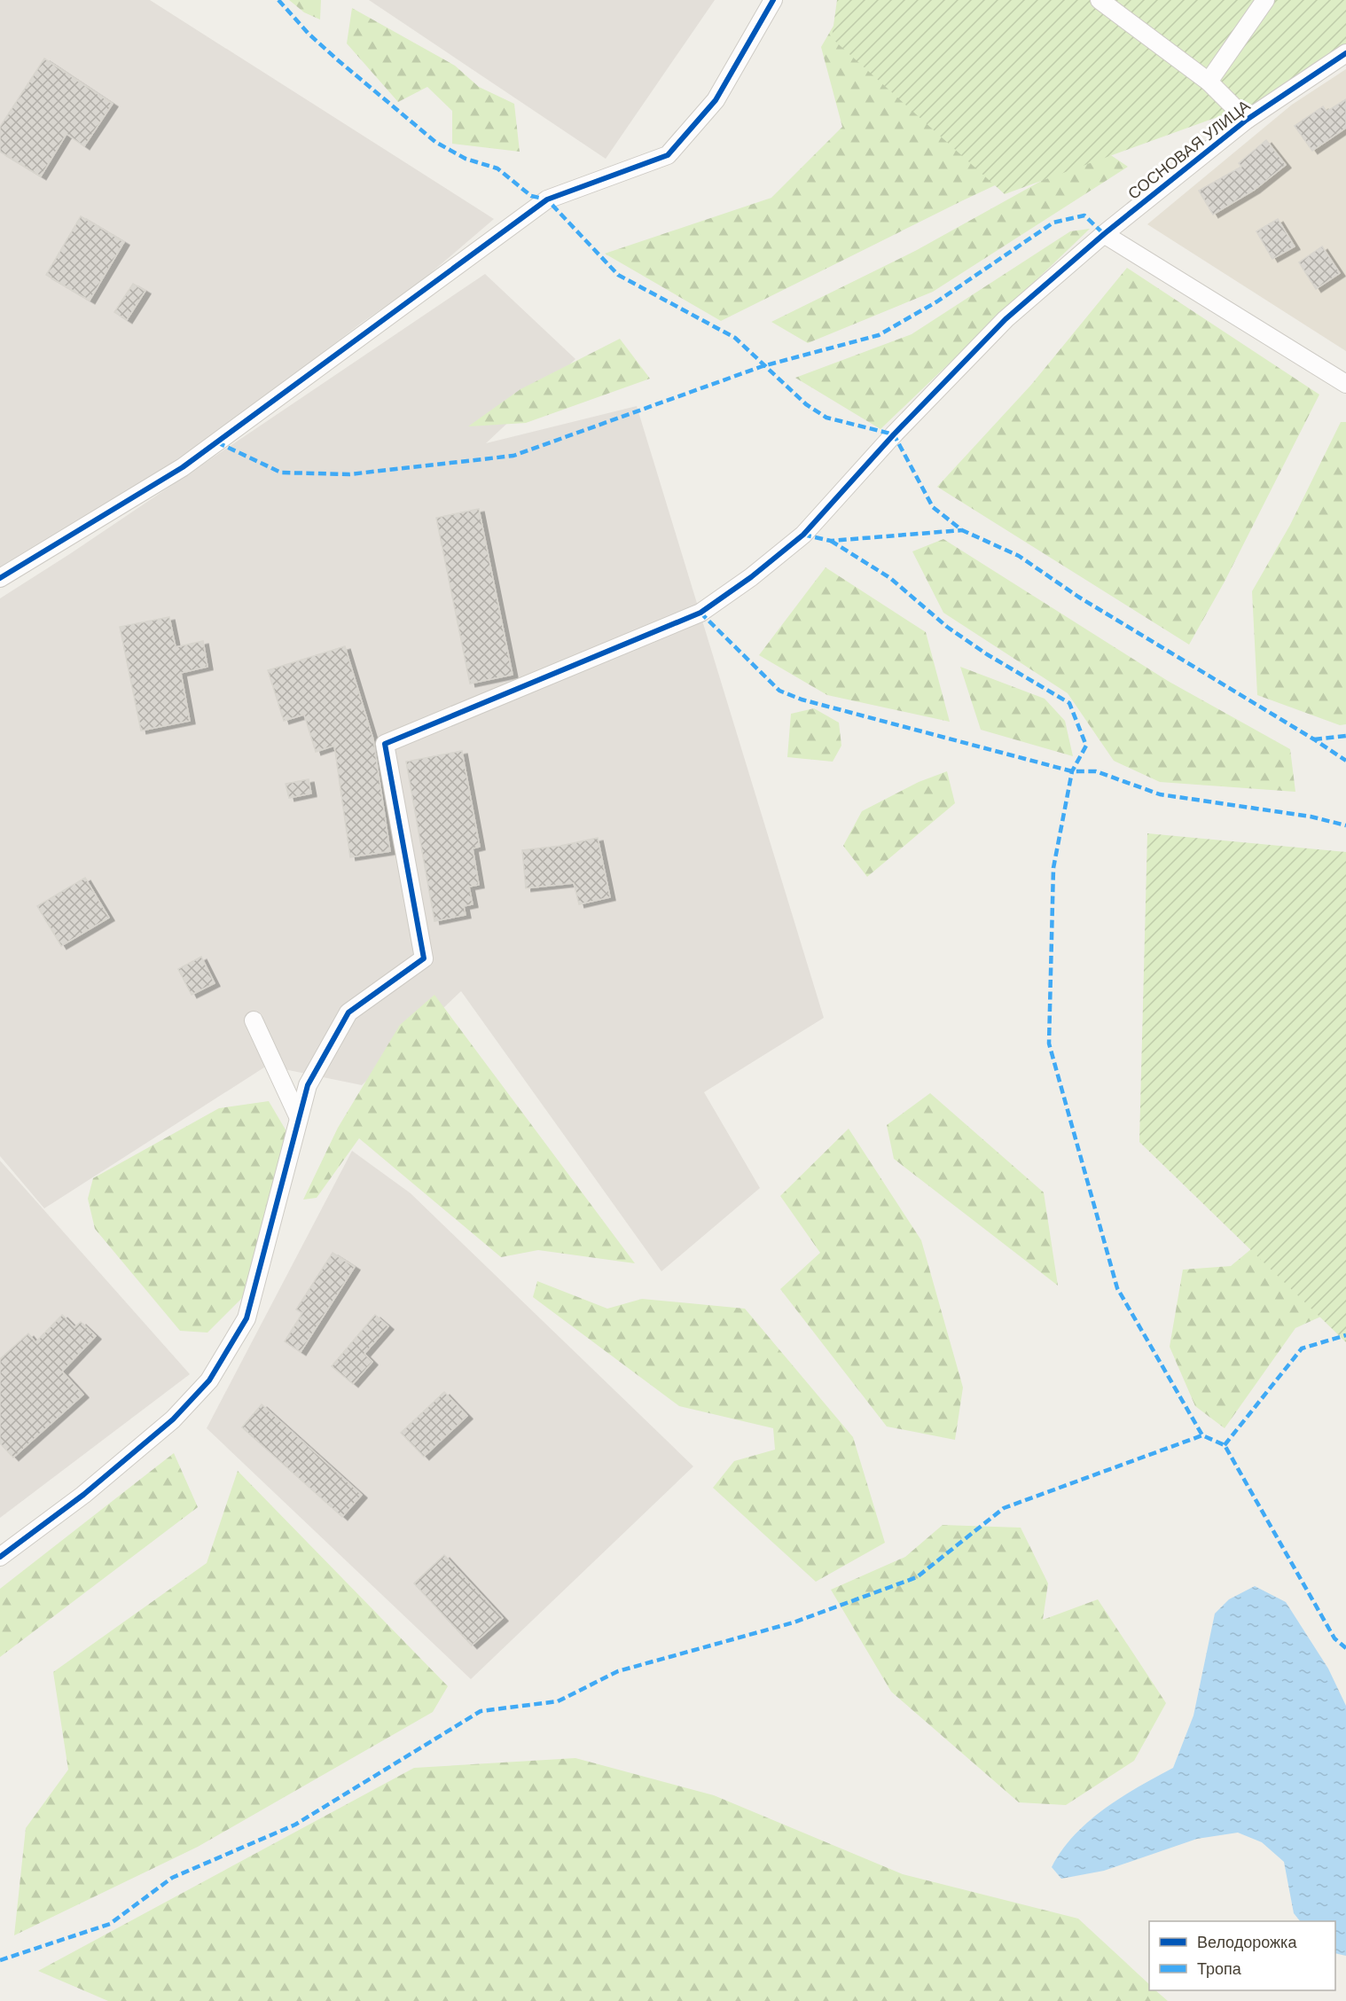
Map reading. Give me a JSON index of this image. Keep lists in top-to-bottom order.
{
  "streets": {
    "street": ["СОСНОВАЯ УЛИЦА"]
  },
  "legend": ["Велодорожка", "Тропа"]
}
